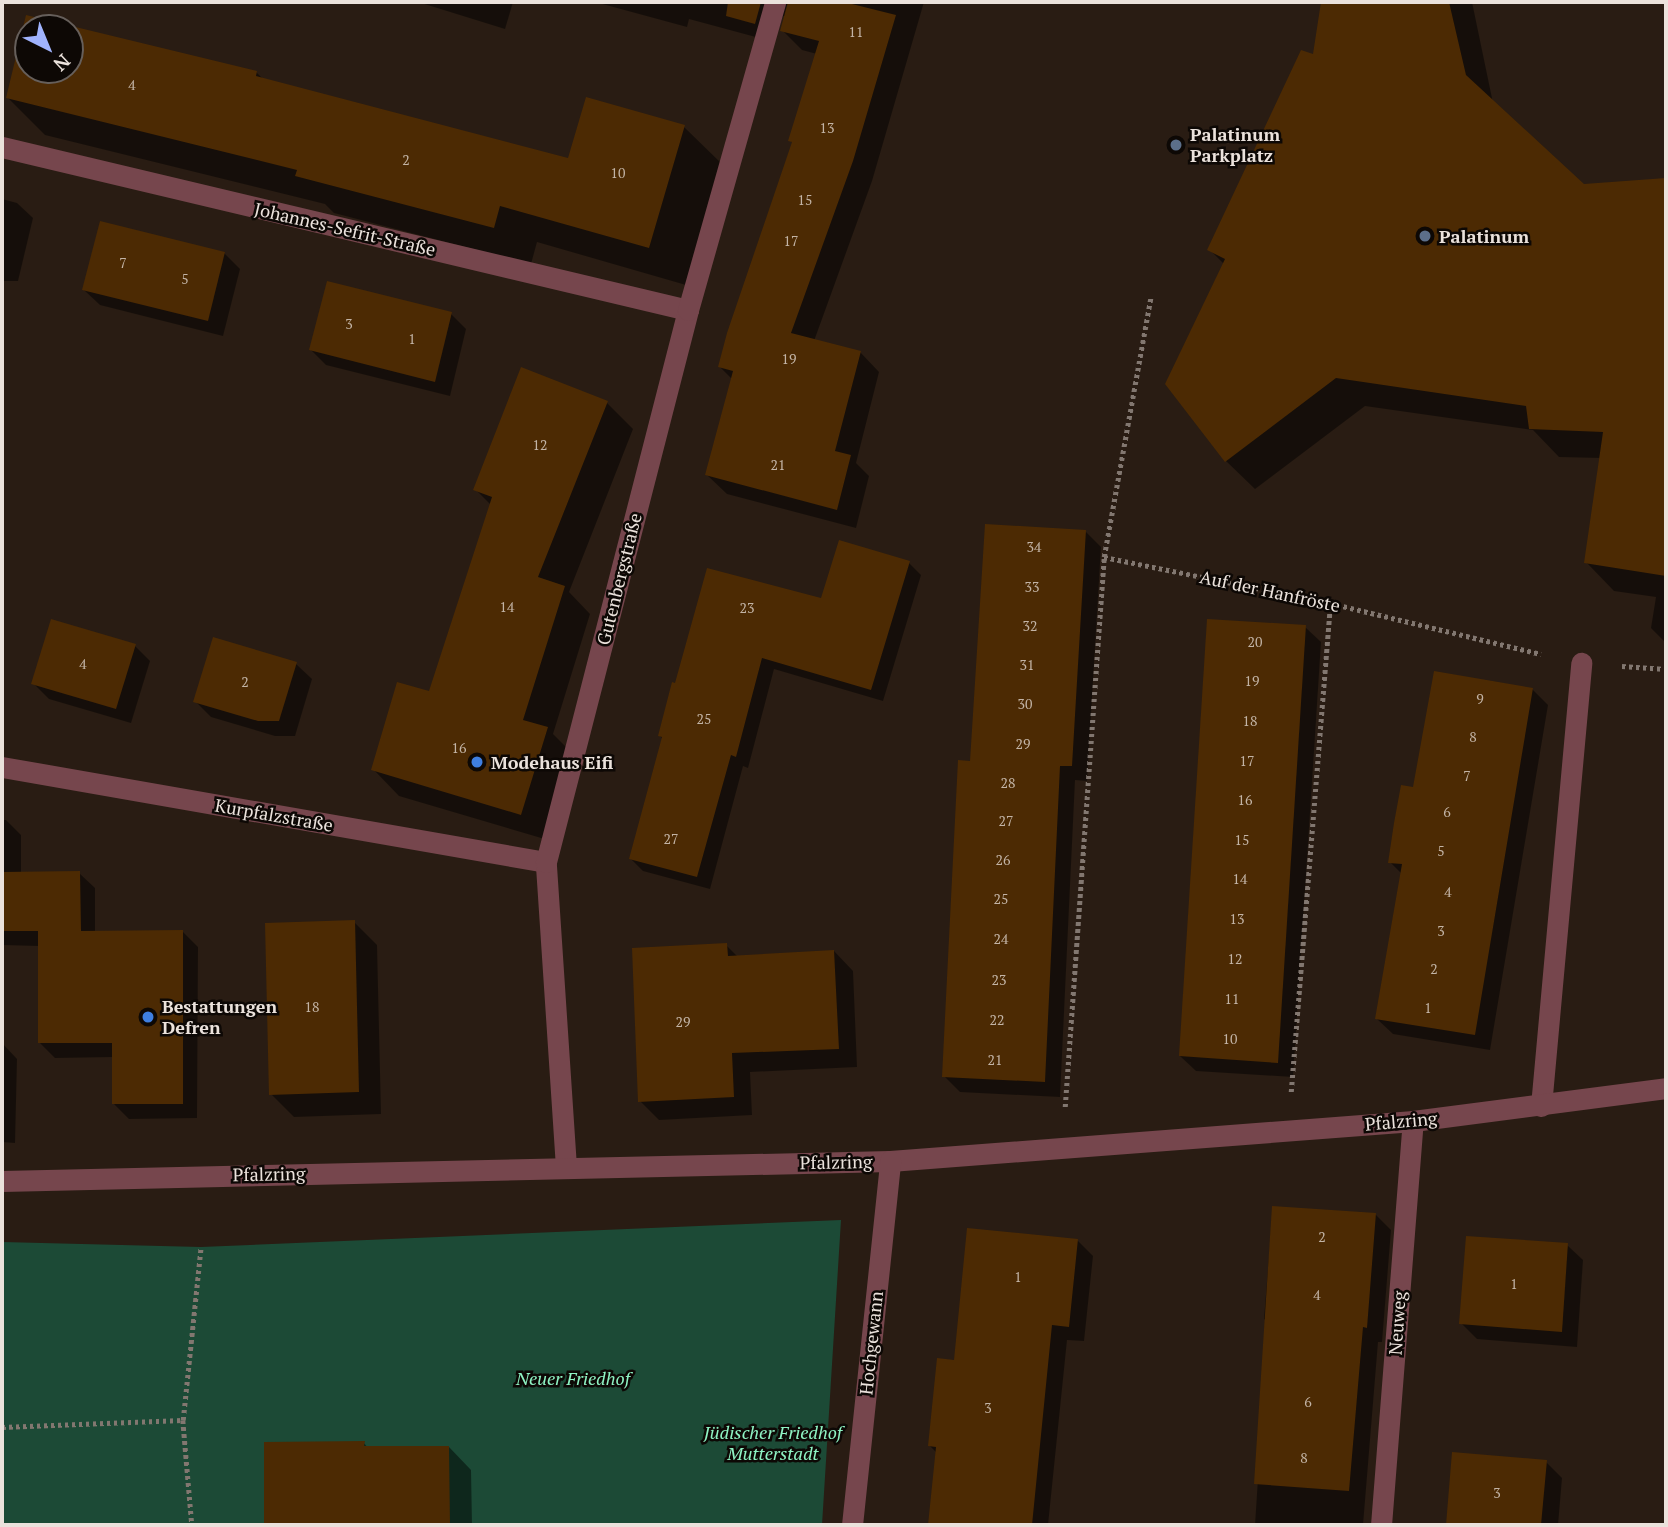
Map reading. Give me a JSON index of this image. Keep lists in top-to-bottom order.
{
  "streets": {
    "street": [
      "Johannes-Sefrit-Straße",
      "Gutenbergstraße",
      "Kurpfalzstraße",
      "Pfalzring",
      "Neuweg",
      "Hochgewann"
    ],
    "path": ["Auf der Hanfröste"]
  },
  "crossings": [
    ["Johannes-Sefrit-Straße", "Gutenbergstraße"],
    ["Gutenbergstraße", "Kurpfalzstraße"],
    ["Gutenbergstraße", "Pfalzring"],
    ["Pfalzring", "Neuweg"],
    ["Pfalzring", "Hochgewann"]
  ],
  "parks": ["Neuer Friedhof", "Jüdischer Friedhof Mutterstadt"],
  "places": [
    "Palatinum Parkplatz",
    "Palatinum",
    "Modehaus Eifi",
    "Bestattungen Defren"
  ],
  "house_numbers": [
    "11",
    "4",
    "13",
    "2",
    "10",
    "15",
    "17",
    "7",
    "5",
    "3",
    "1",
    "19",
    "12",
    "21",
    "34",
    "33",
    "14",
    "23",
    "32",
    "20",
    "4",
    "31",
    "19",
    "2",
    "9",
    "30",
    "25",
    "18",
    "8",
    "29",
    "16",
    "17",
    "7",
    "28",
    "16",
    "6",
    "27",
    "27",
    "15",
    "5",
    "26",
    "14",
    "4",
    "25",
    "13",
    "3",
    "24",
    "12",
    "2",
    "23",
    "11",
    "18",
    "1",
    "22",
    "29",
    "10",
    "21",
    "2",
    "1",
    "1",
    "4",
    "6",
    "3",
    "8",
    "3"
  ],
  "north": "bottom right"
}
